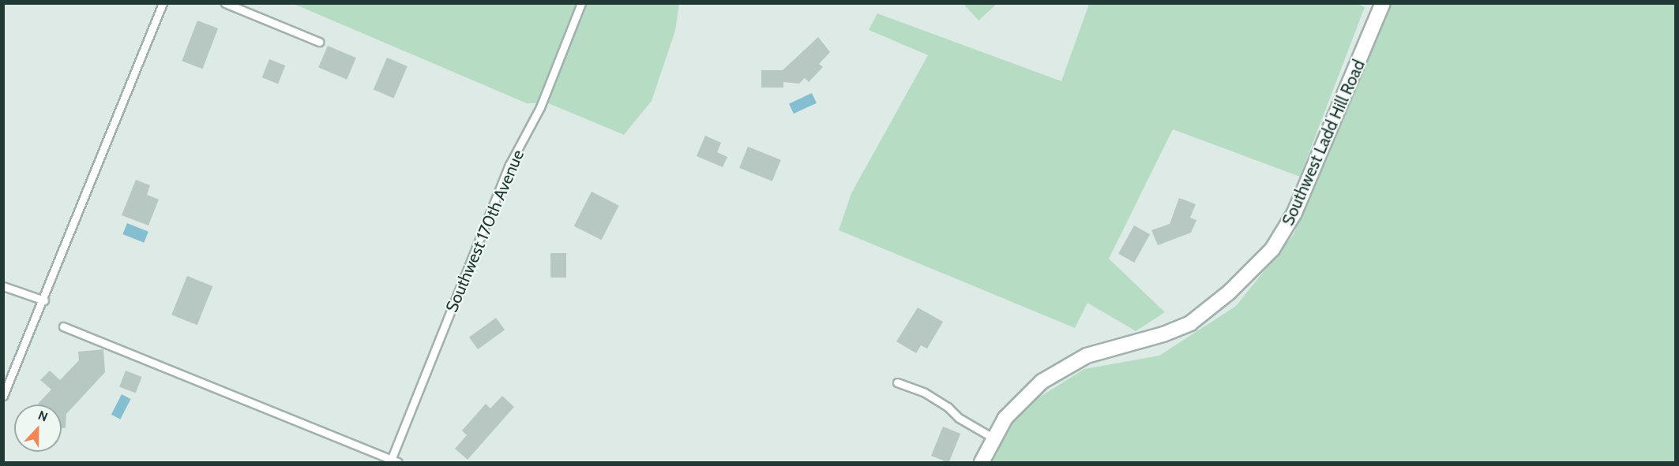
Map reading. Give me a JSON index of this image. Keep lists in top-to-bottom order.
{
  "streets": {
    "street": ["Southwest Ladd Hill Road"],
    "lane": ["Southwest 170th Avenue"]
  },
  "north": "top"
}
